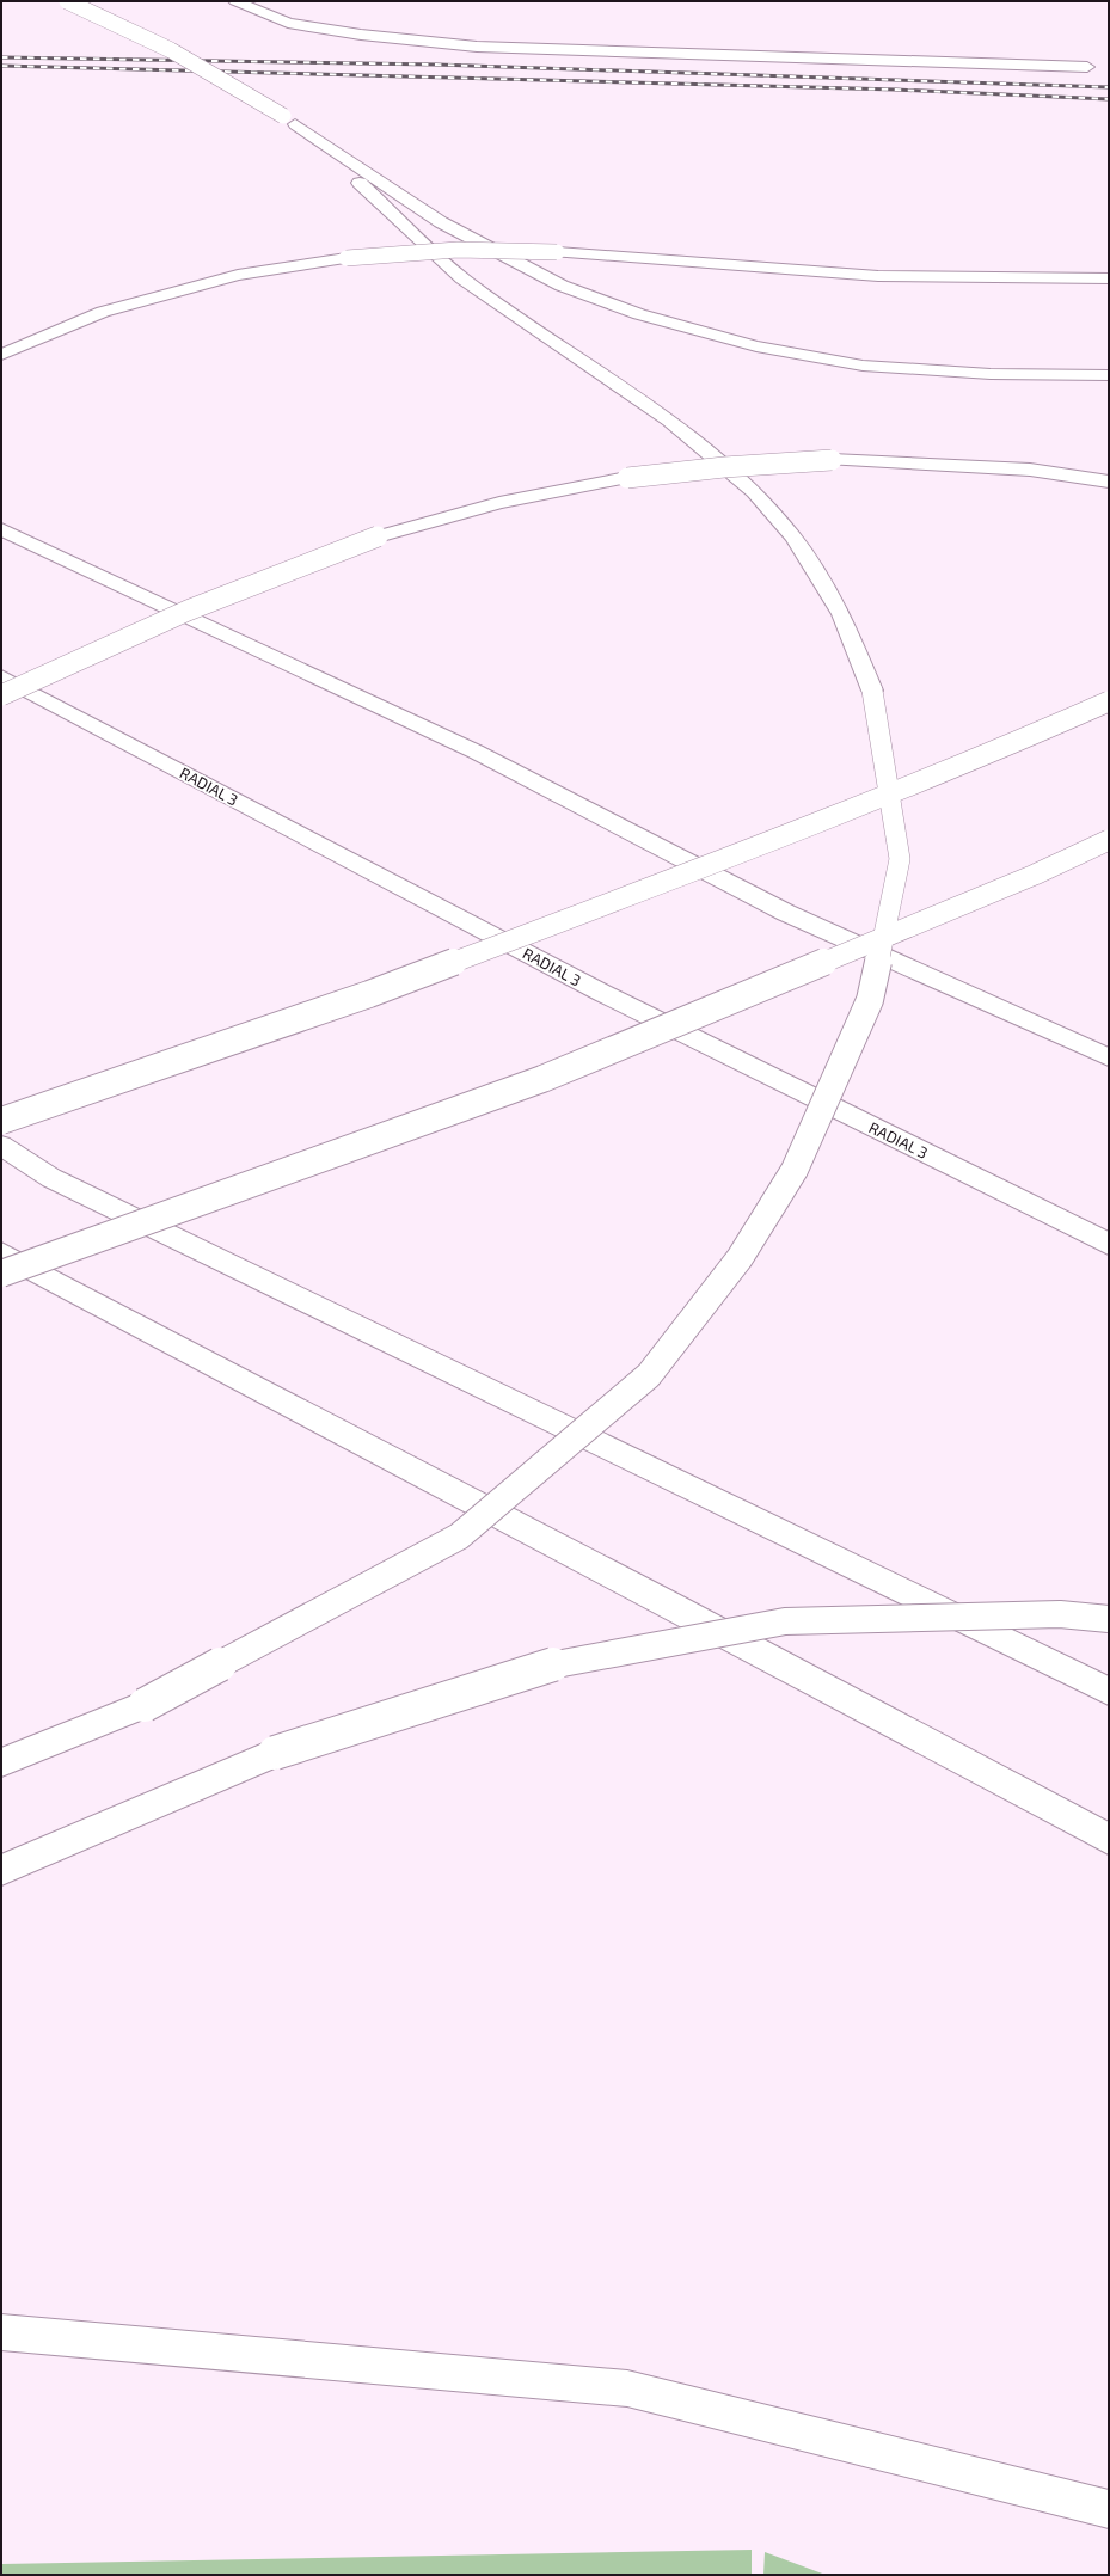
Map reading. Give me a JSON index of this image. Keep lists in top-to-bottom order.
{
  "streets": {
    "main road": ["RADIAL 3"]
  }
}
